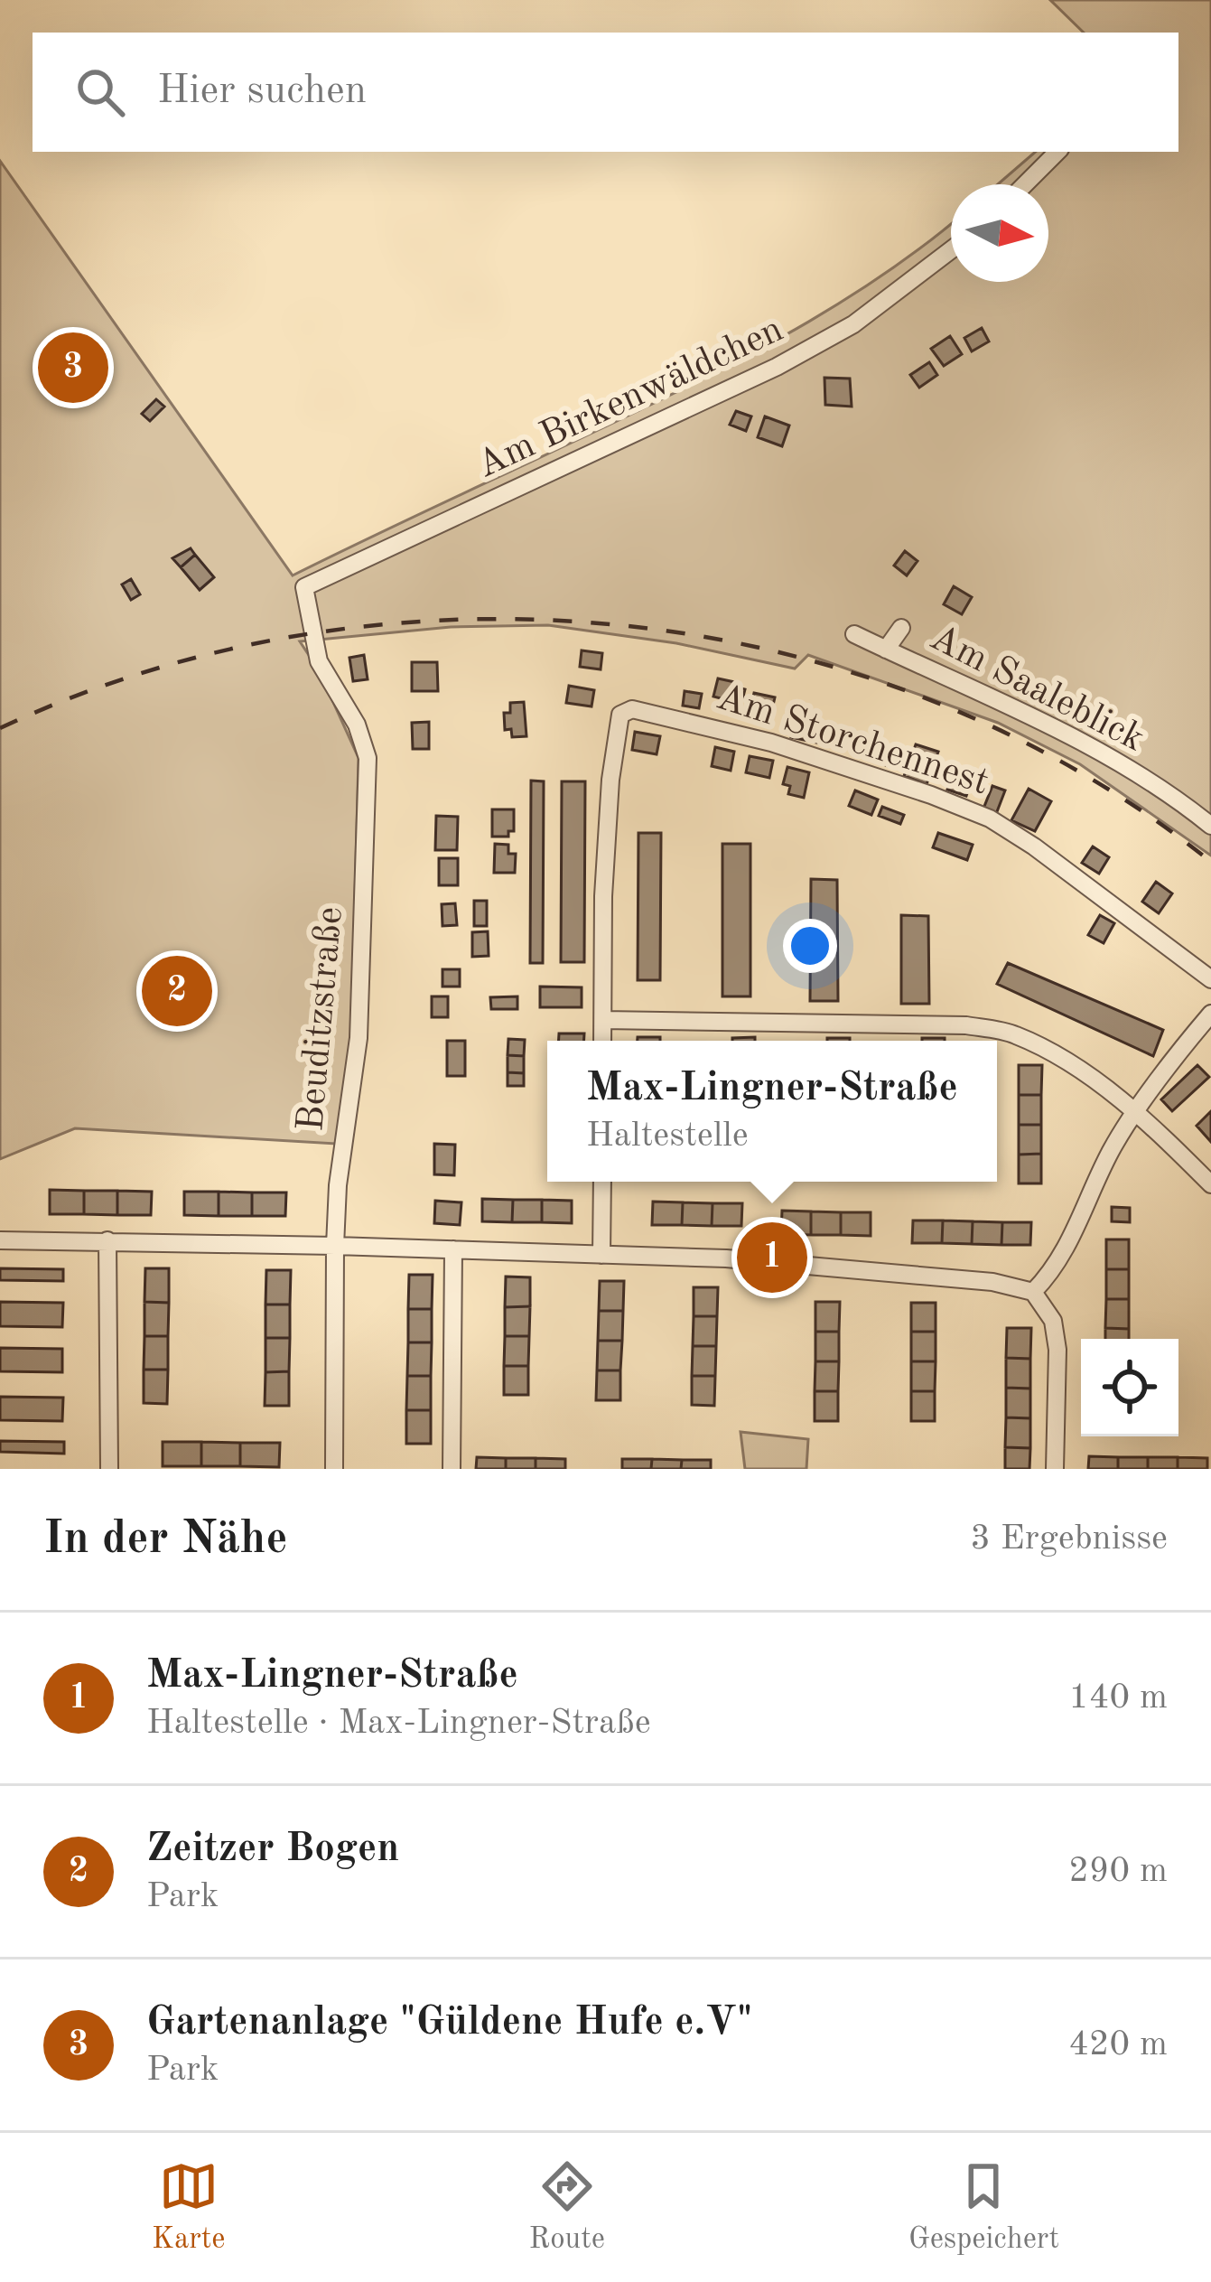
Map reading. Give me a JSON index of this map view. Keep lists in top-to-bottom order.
{
  "streets": {
    "street": [
      "Am Birkenwäldchen",
      "Am Saaleblick",
      "Am Storchennest",
      "Beuditzstraße"
    ]
  },
  "crossings": [
    ["Am Birkenwäldchen", "Beuditzstraße"]
  ],
  "north": "right",
  "page": {
    "search": "Hier suchen",
    "pins": ["3", "2", "1"],
    "popup": ["Max-Lingner-Straße", "Haltestelle"],
    "heading": ["In der Nähe", "3 Ergebnisse"],
    "list": [
      {
        "mark": "1",
        "name": "Max-Lingner-Straße",
        "note": "Haltestelle · Max-Lingner-Straße",
        "value": "140 m"
      },
      {
        "mark": "2",
        "name": "Zeitzer Bogen",
        "note": "Park",
        "value": "290 m"
      },
      {
        "mark": "3",
        "name": "Gartenanlage \"Güldene Hufe e.V\"",
        "note": "Park",
        "value": "420 m"
      }
    ],
    "nav": ["Karte", "Route", "Gespeichert"]
  }
}
